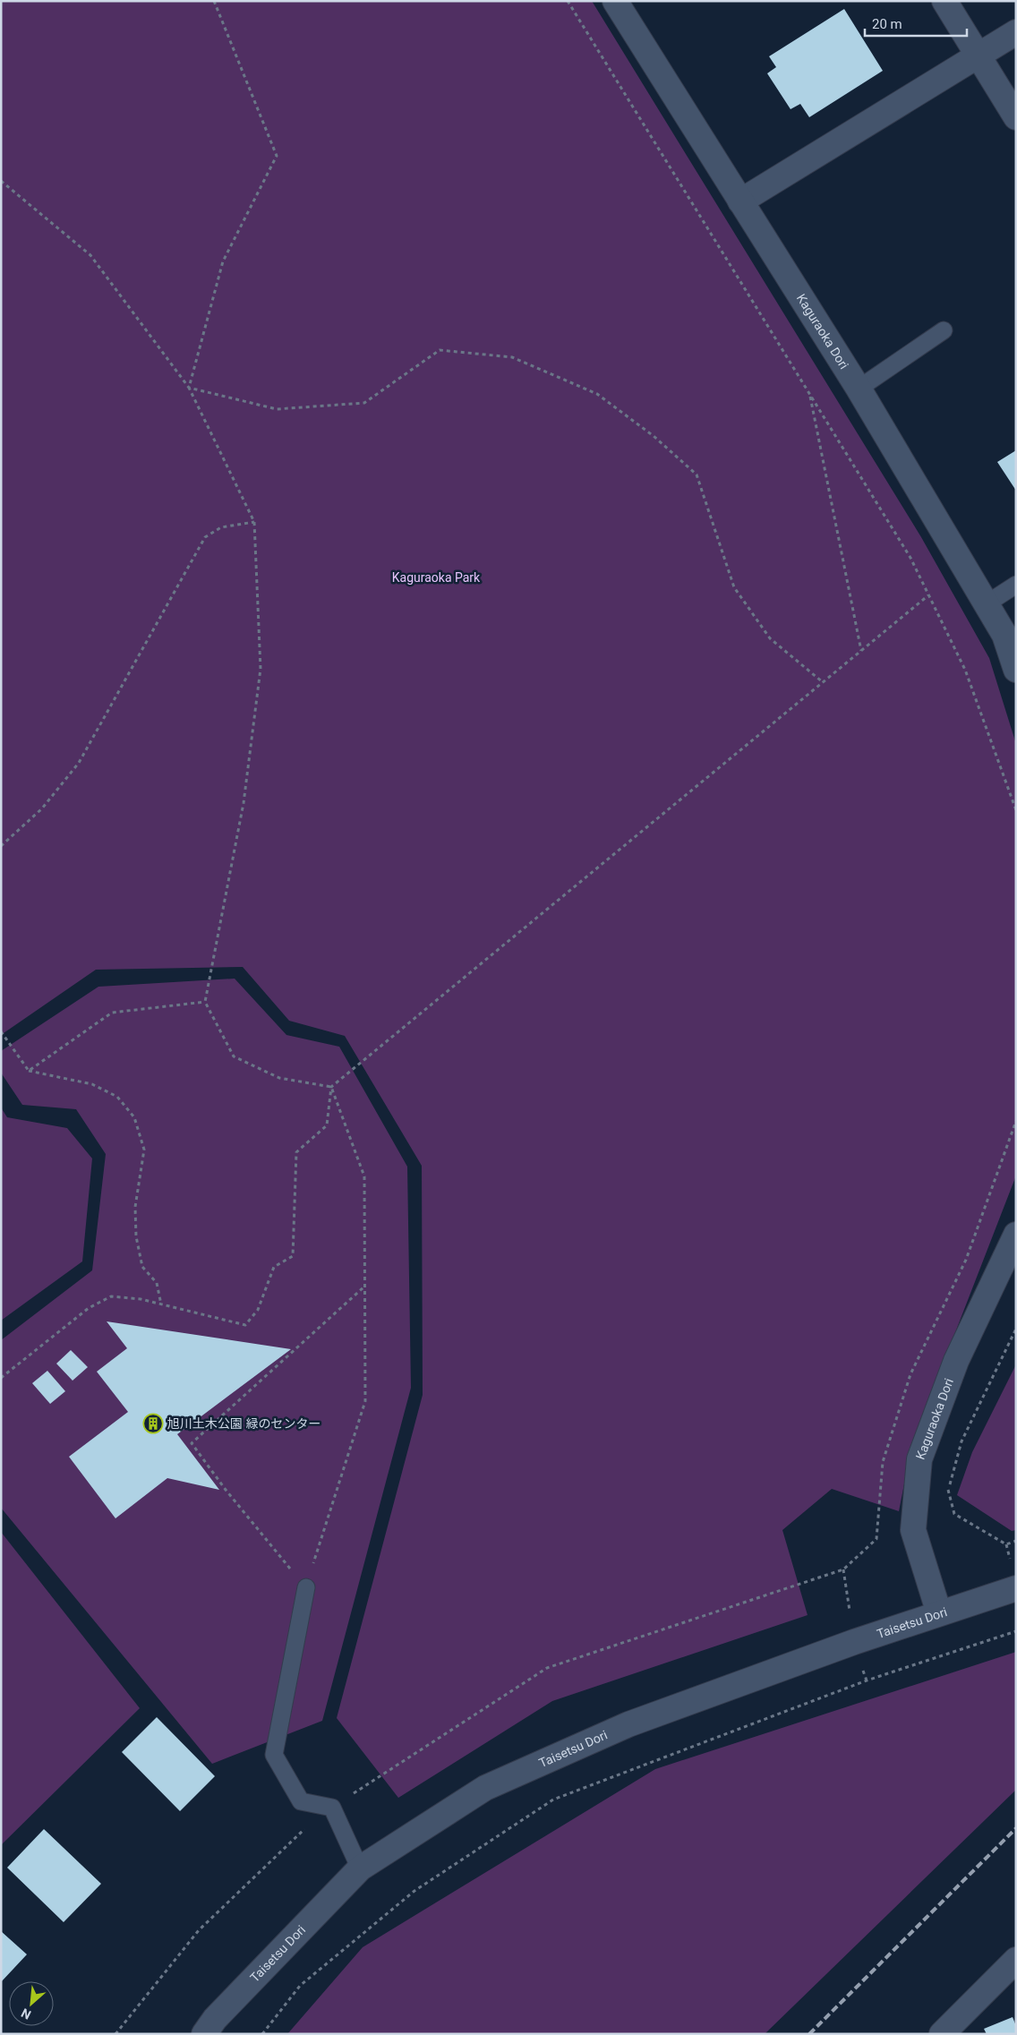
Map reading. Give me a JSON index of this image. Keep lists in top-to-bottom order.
{
  "streets": {
    "street": ["Kaguraoka Dori", "Taisetsu Dori"]
  },
  "crossings": [
    ["Kaguraoka Dori", "Taisetsu Dori"]
  ],
  "parks": ["Kaguraoka Park"],
  "places": {
    "building": ["旭川土木公園 緑のセンター"]
  },
  "scale_bar": "20 m",
  "north": "bottom left"
}
